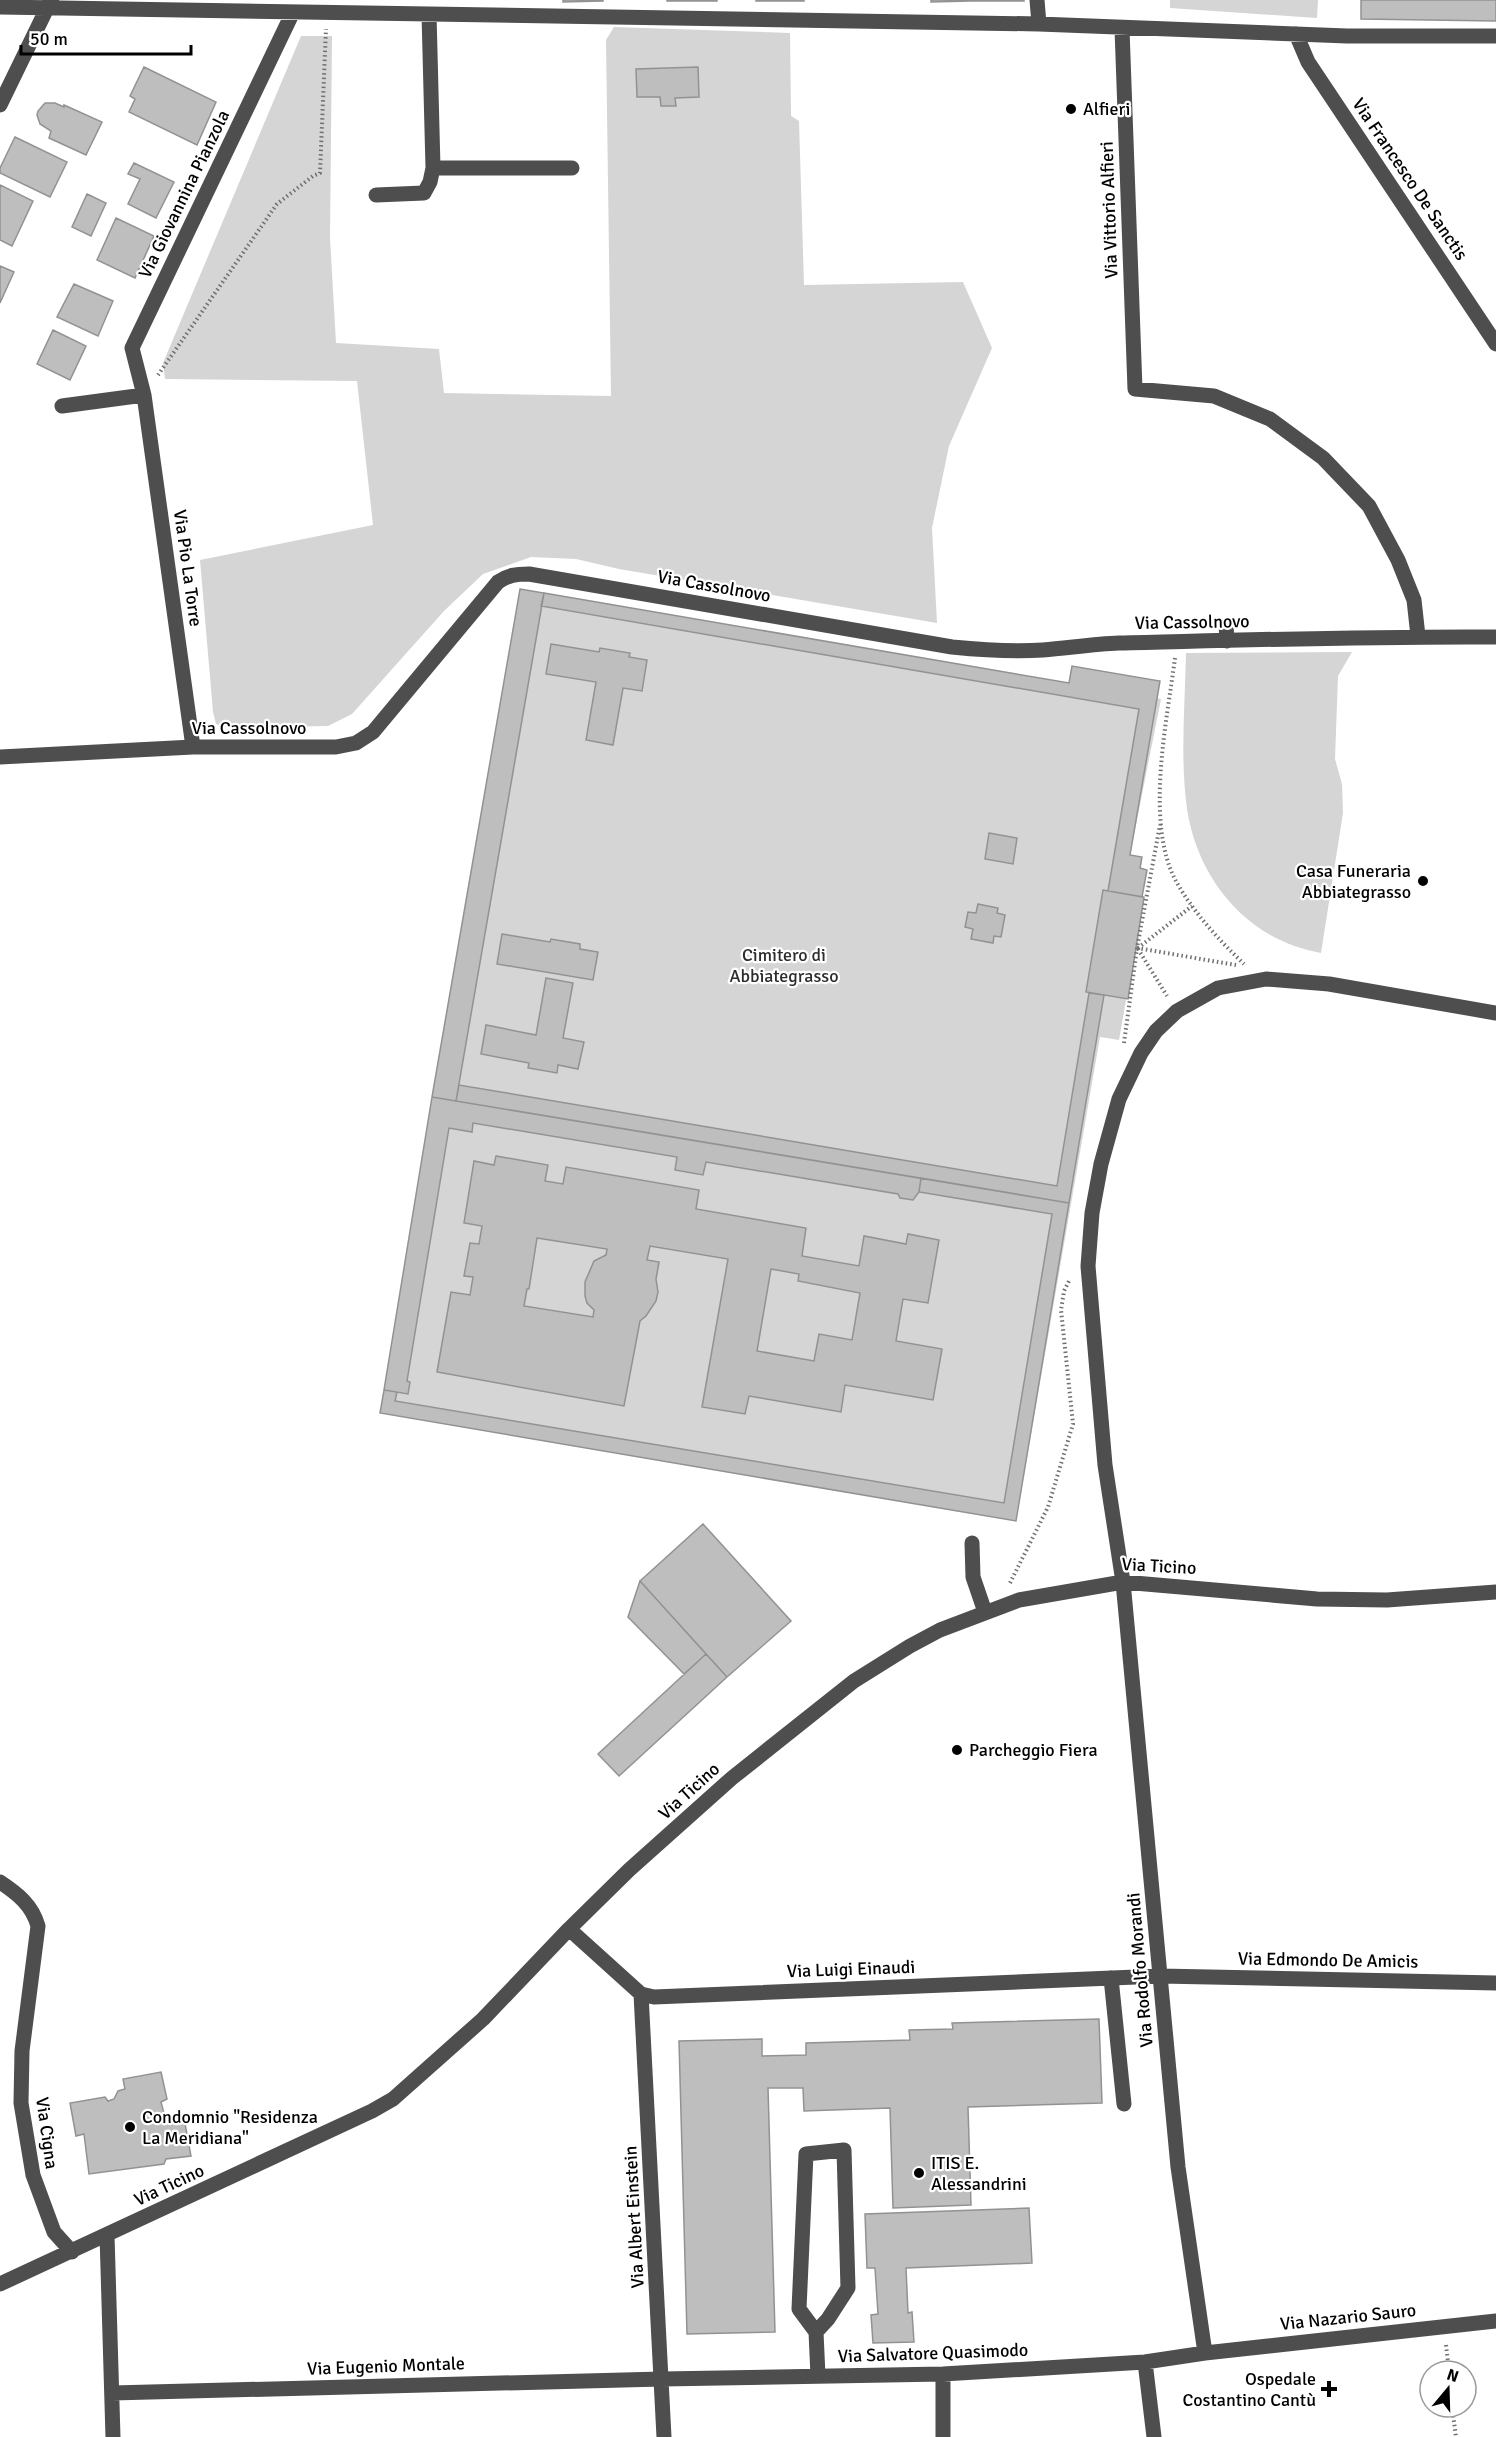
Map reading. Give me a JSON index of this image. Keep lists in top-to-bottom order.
{
  "streets": {
    "street": [
      "Via Francesco De Sanctis",
      "Via Giovannina Pianzola",
      "Via Vittorio Alfieri",
      "Via Pio La Torre",
      "Via Cassolnovo",
      "Via Ticino",
      "Via Edmondo De Amicis",
      "Via Luigi Einaudi",
      "Via Rodolfo Morandi",
      "Via Cigna",
      "Via Albert Einstein",
      "Via Nazario Sauro",
      "Via Salvatore Quasimodo",
      "Via Eugenio Montale"
    ]
  },
  "crossings": [
    ["Via Giovannina Pianzola", "Via Pio La Torre"],
    ["Via Vittorio Alfieri", "Via Cassolnovo"],
    ["Via Pio La Torre", "Via Cassolnovo"],
    ["Via Ticino", "Via Rodolfo Morandi"],
    ["Via Ticino", "Via Cigna"],
    ["Via Edmondo De Amicis", "Via Luigi Einaudi"],
    ["Via Edmondo De Amicis", "Via Rodolfo Morandi"],
    ["Via Luigi Einaudi", "Via Rodolfo Morandi"],
    ["Via Luigi Einaudi", "Via Albert Einstein"],
    ["Via Rodolfo Morandi", "Via Nazario Sauro"],
    ["Via Rodolfo Morandi", "Via Salvatore Quasimodo"],
    ["Via Albert Einstein", "Via Salvatore Quasimodo"],
    ["Via Albert Einstein", "Via Eugenio Montale"],
    ["Via Nazario Sauro", "Via Salvatore Quasimodo"],
    ["Via Salvatore Quasimodo", "Via Eugenio Montale"]
  ],
  "parks": ["Cimitero di Abbiategrasso"],
  "places": {
    "other": [
      "Alfieri",
      "Casa Funeraria Abbiategrasso",
      "Parcheggio Fiera",
      "Condomnio \"Residenza La Meridiana\"",
      "ITIS E. Alessandrini"
    ],
    "health": ["Ospedale Costantino Cantù"]
  },
  "scale_bar": "50 m",
  "north": "top"
}
